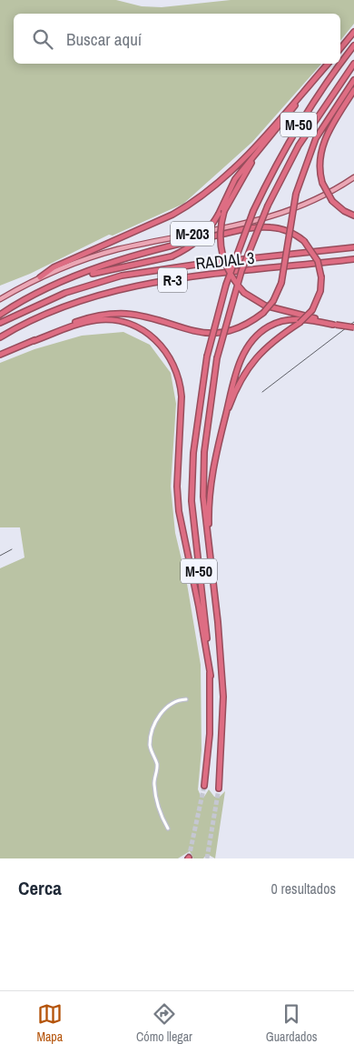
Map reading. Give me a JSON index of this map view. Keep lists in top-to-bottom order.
{
  "streets": {
    "highway": ["M-50", "RADIAL 3", "R-3"],
    "main road": ["M-203"]
  },
  "page": {
    "search": "Buscar aquí",
    "heading": ["Cerca", "0 resultados"],
    "nav": ["Mapa", "Cómo llegar", "Guardados"]
  }
}
